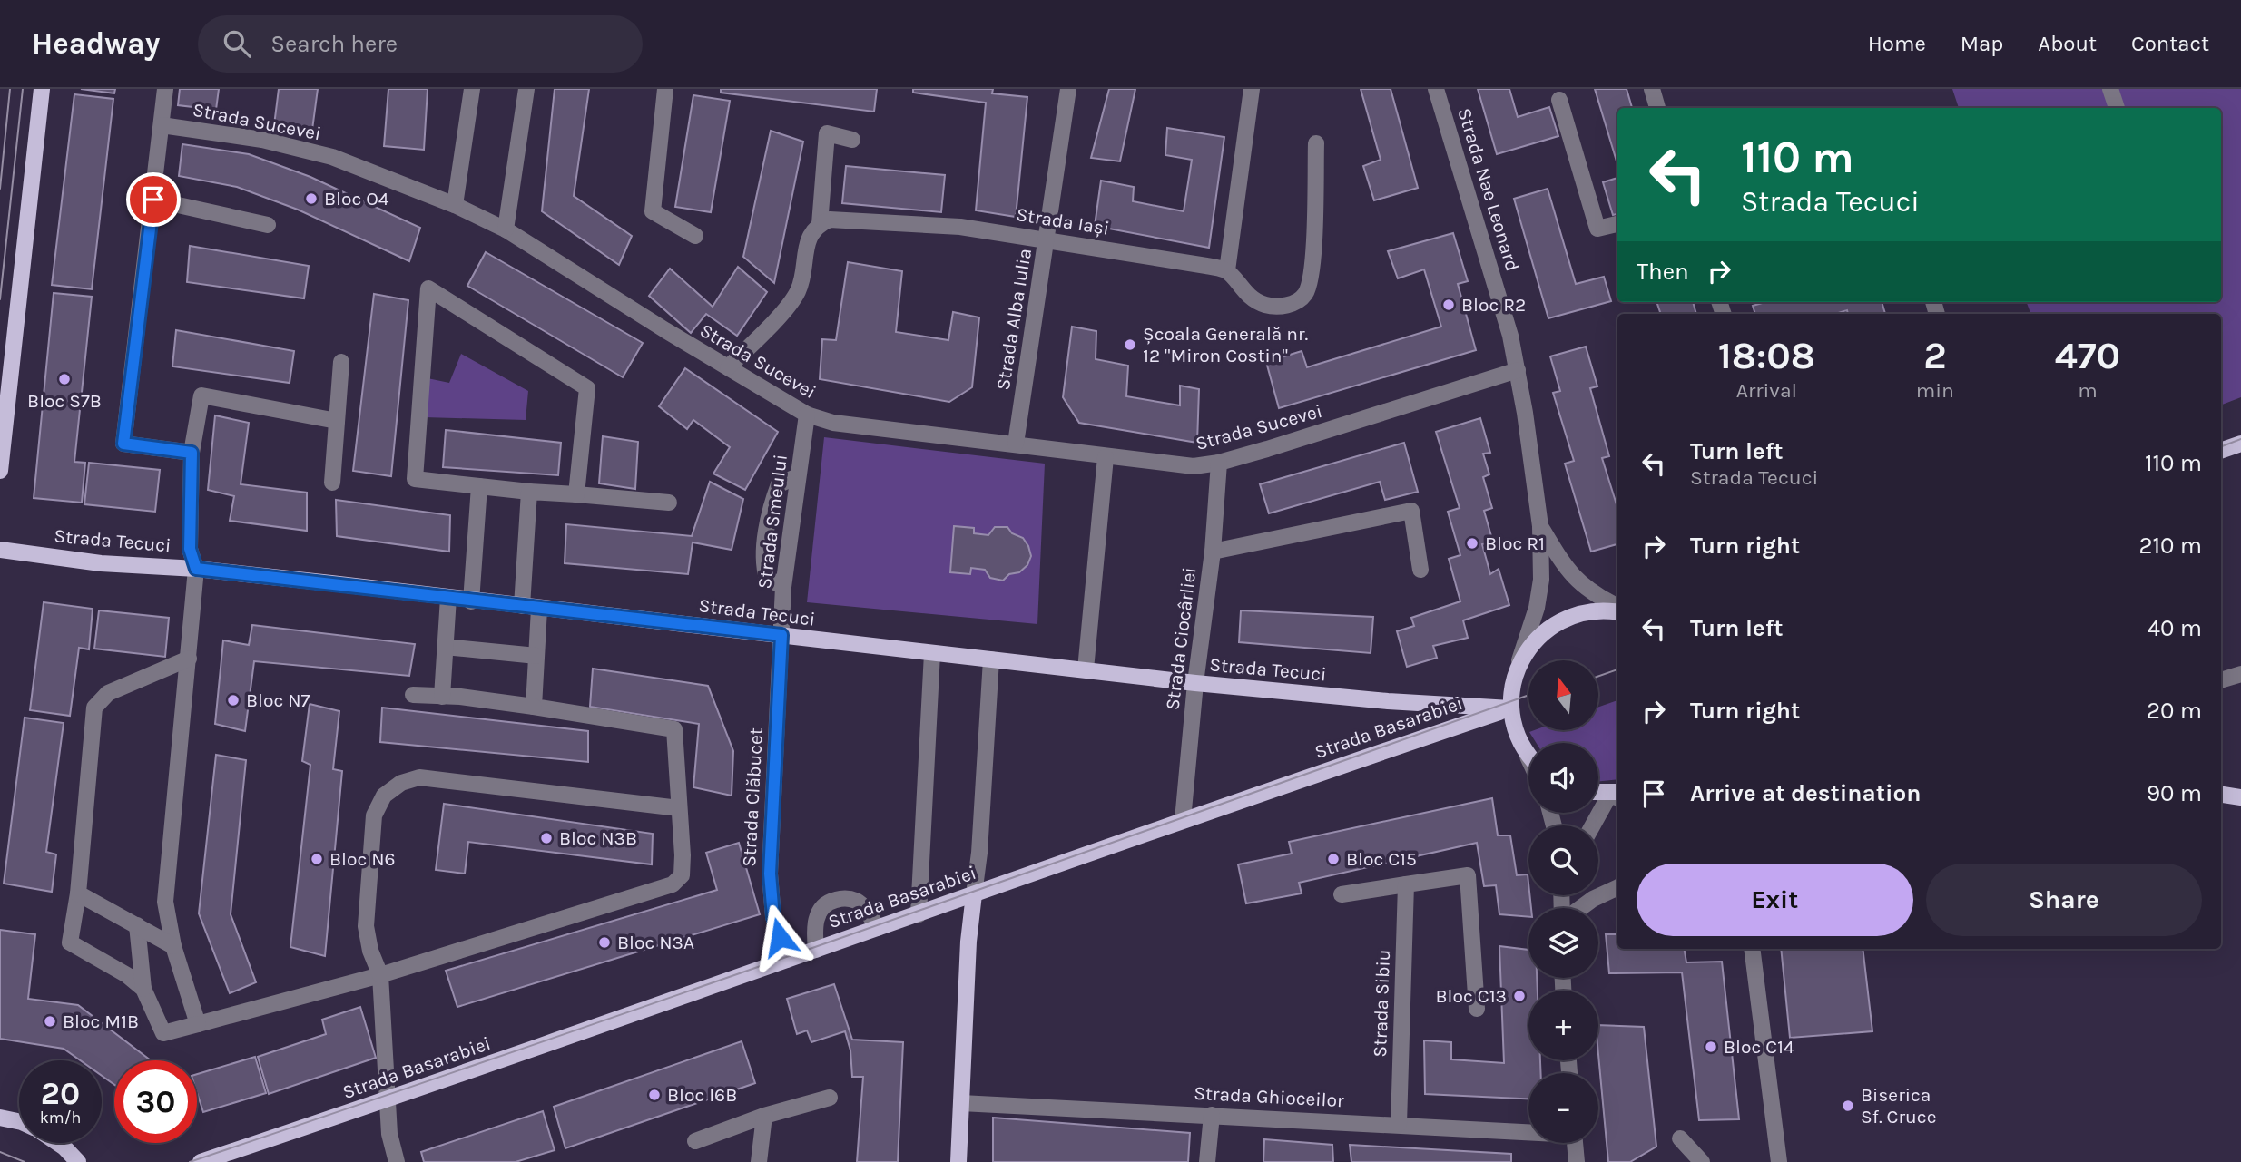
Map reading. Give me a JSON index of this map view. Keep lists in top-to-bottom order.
{
  "streets": {
    "main road": ["Strada Tecuci", "Strada Basarabiei"],
    "street": [
      "Strada Sucevei",
      "Strada Nae Leonard",
      "Strada Iași",
      "Strada Alba Iulia",
      "Strada Smeului",
      "Strada Ciocârliei",
      "Strada Clăbucet",
      "Strada Sibiu",
      "Strada Ghioceilor"
    ]
  },
  "crossings": [
    ["Strada Sucevei", "Strada Nae Leonard"],
    ["Strada Sucevei", "Strada Alba Iulia"],
    ["Strada Sucevei", "Strada Smeului"],
    ["Strada Sucevei", "Strada Ciocârliei"],
    ["Strada Iași", "Strada Alba Iulia"],
    ["Strada Smeului", "Strada Tecuci"],
    ["Strada Smeului", "Strada Clăbucet"],
    ["Strada Tecuci", "Strada Ciocârliei"],
    ["Strada Tecuci", "Strada Basarabiei"],
    ["Strada Tecuci", "Strada Clăbucet"],
    ["Strada Ciocârliei", "Strada Basarabiei"],
    ["Strada Basarabiei", "Strada Clăbucet"],
    ["Strada Sibiu", "Strada Ghioceilor"]
  ],
  "places": [
    "Bloc O4",
    "Bloc R2",
    "Școala Generală nr. 12 \"Miron Costin\"",
    "Bloc S7B",
    "Bloc R1",
    "Bloc N7",
    "Bloc N3B",
    "Bloc N6",
    "Bloc C15",
    "Bloc N3A",
    "Bloc C13",
    "Bloc M1B",
    "Bloc C14",
    "Bloc I6B",
    "Biserica Sf. Cruce"
  ],
  "north": "top",
  "page": {
    "header": "Headway",
    "search": "Search here",
    "nav": [
      "Home",
      "Map",
      "About",
      "Contact"
    ],
    "turn": ["110 m", "Strada Tecuci"],
    "then": "Then",
    "eta": [
      "18:08",
      "Arrival",
      "2",
      "min",
      "470",
      "m"
    ],
    "list": [
      {
        "name": "Turn left",
        "note": "Strada Tecuci",
        "value": "110 m"
      },
      {
        "name": "Turn right",
        "value": "210 m"
      },
      {
        "name": "Turn left",
        "value": "40 m"
      },
      {
        "name": "Turn right",
        "value": "20 m"
      },
      {
        "name": "Arrive at destination",
        "value": "90 m"
      }
    ],
    "map_buttons": ["+", "−"],
    "buttons": ["Exit", "Share"],
    "speed": "20 km/h",
    "limit": "30"
  }
}
